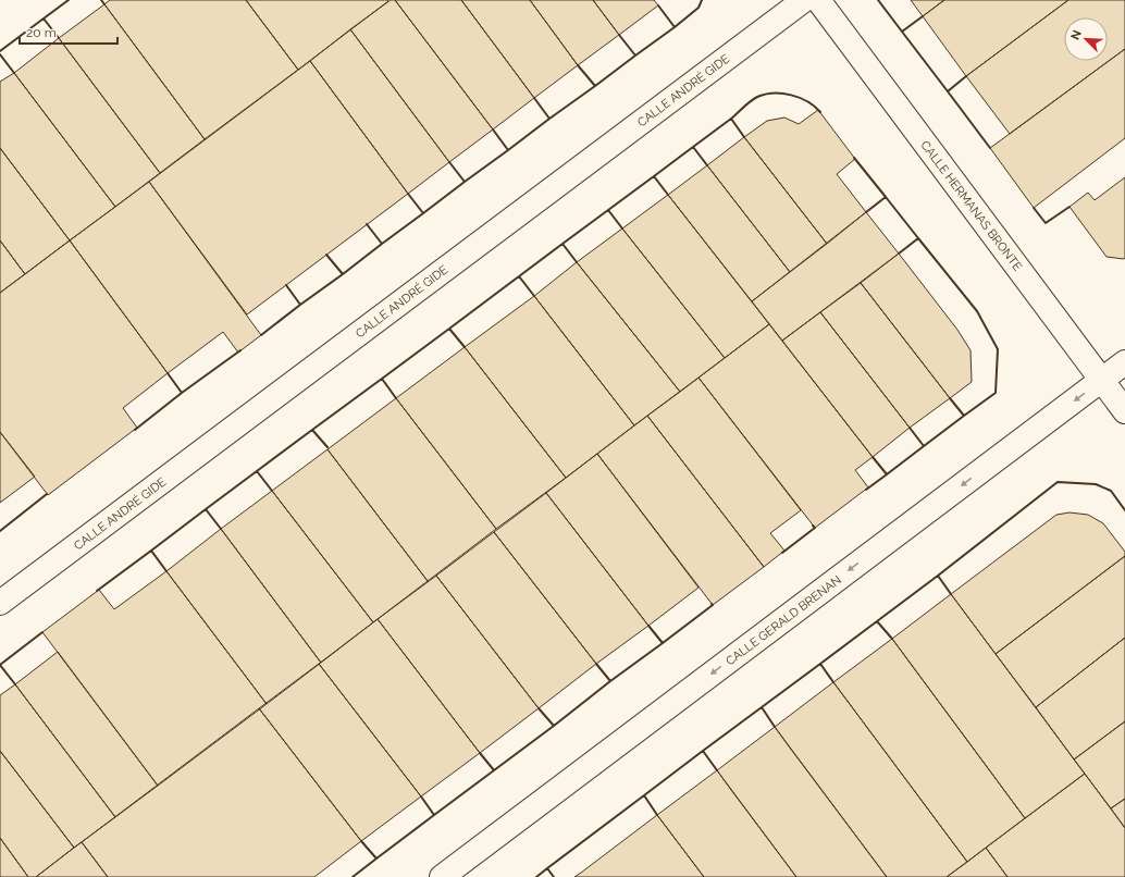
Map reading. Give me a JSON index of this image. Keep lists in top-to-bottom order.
{
  "streets": {
    "street": ["CALLE ANDRÉ GIDE", "CALLE HERMANAS BRONTE", "CALLE GERALD BRENAN"]
  },
  "crossings": [
    ["CALLE HERMANAS BRONTE", "CALLE GERALD BRENAN"]
  ],
  "one_way": ["CALLE GERALD BRENAN"],
  "scale_bar": "20 m",
  "north": "top left"
}
